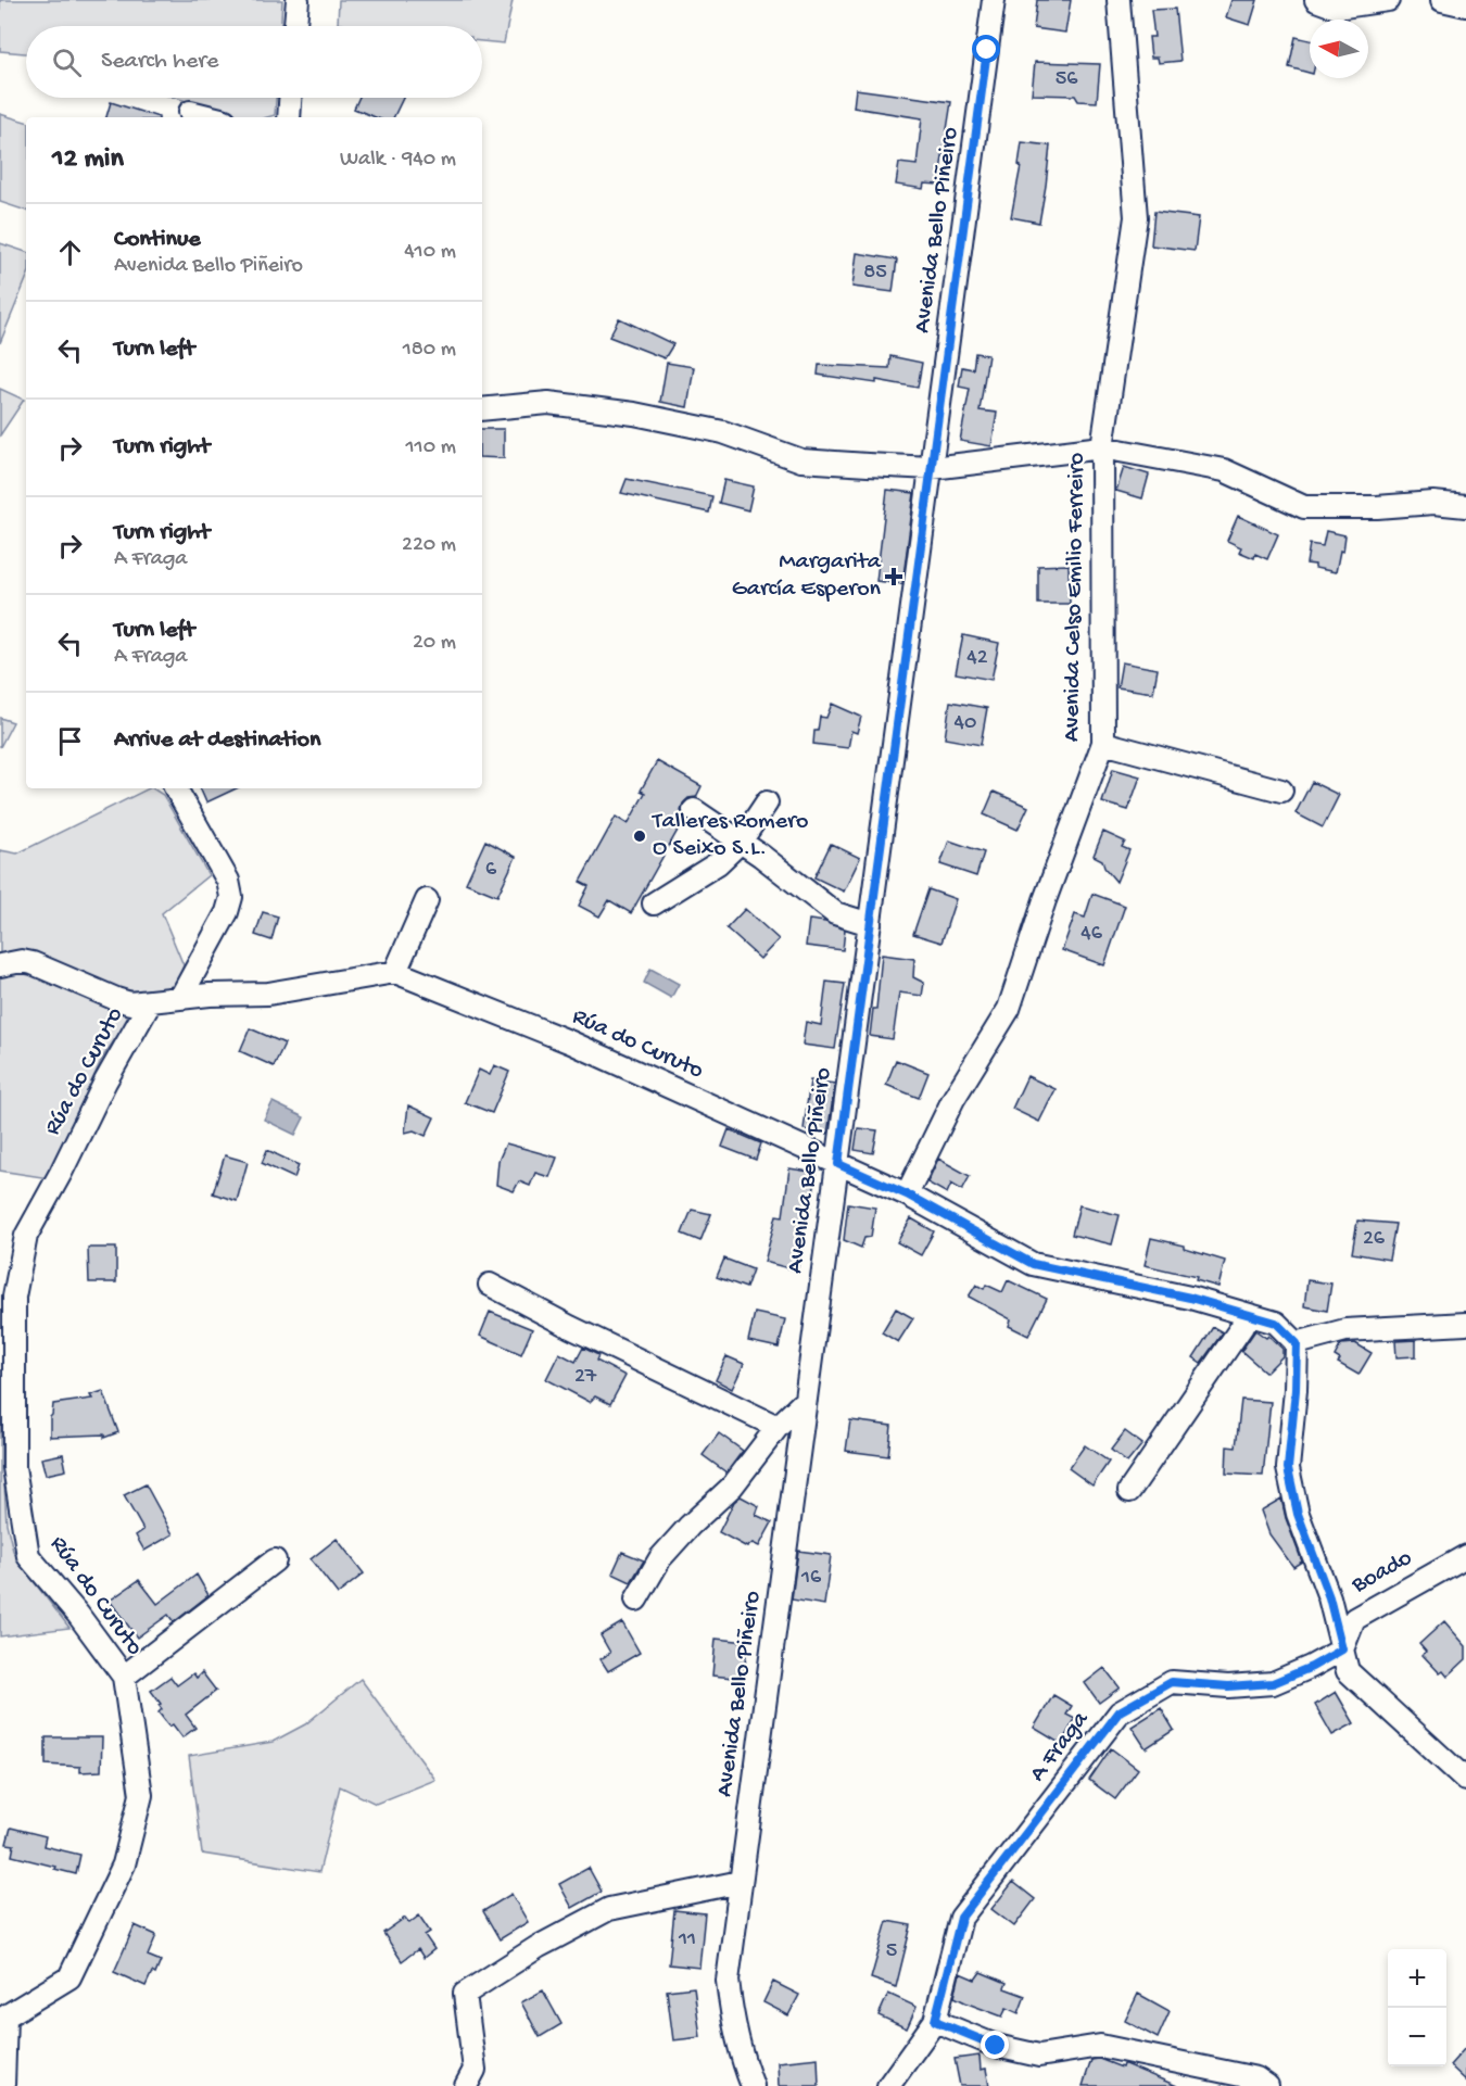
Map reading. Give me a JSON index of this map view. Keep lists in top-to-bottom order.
{
  "streets": {
    "street": [
      "Avenida Bello Piñeiro",
      "Avenida Celso Emilio Ferreiro",
      "Rúa do Curuto",
      "Boado",
      "A Fraga"
    ]
  },
  "crossings": [
    ["Avenida Bello Piñeiro", "Rúa do Curuto"],
    ["Boado", "A Fraga"]
  ],
  "places": {
    "health": ["Margarita García Esperon"],
    "other": ["Talleres Romero O Seixo S.L."]
  },
  "house_numbers": [
    "56",
    "85",
    "42",
    "40",
    "6",
    "46",
    "26",
    "27",
    "16",
    "11",
    "5"
  ],
  "north": "left",
  "page": {
    "search": "Search here",
    "heading": ["12 min", "Walk · 940 m"],
    "list": [
      ["Continue", "Avenida Bello Piñeiro", "410 m"],
      ["Turn left", "180 m"],
      ["Turn right", "110 m"],
      ["Turn right", "A Fraga", "220 m"],
      ["Turn left", "A Fraga", "20 m"],
      "Arrive at destination"
    ],
    "map_buttons": ["+", "−"]
  }
}
